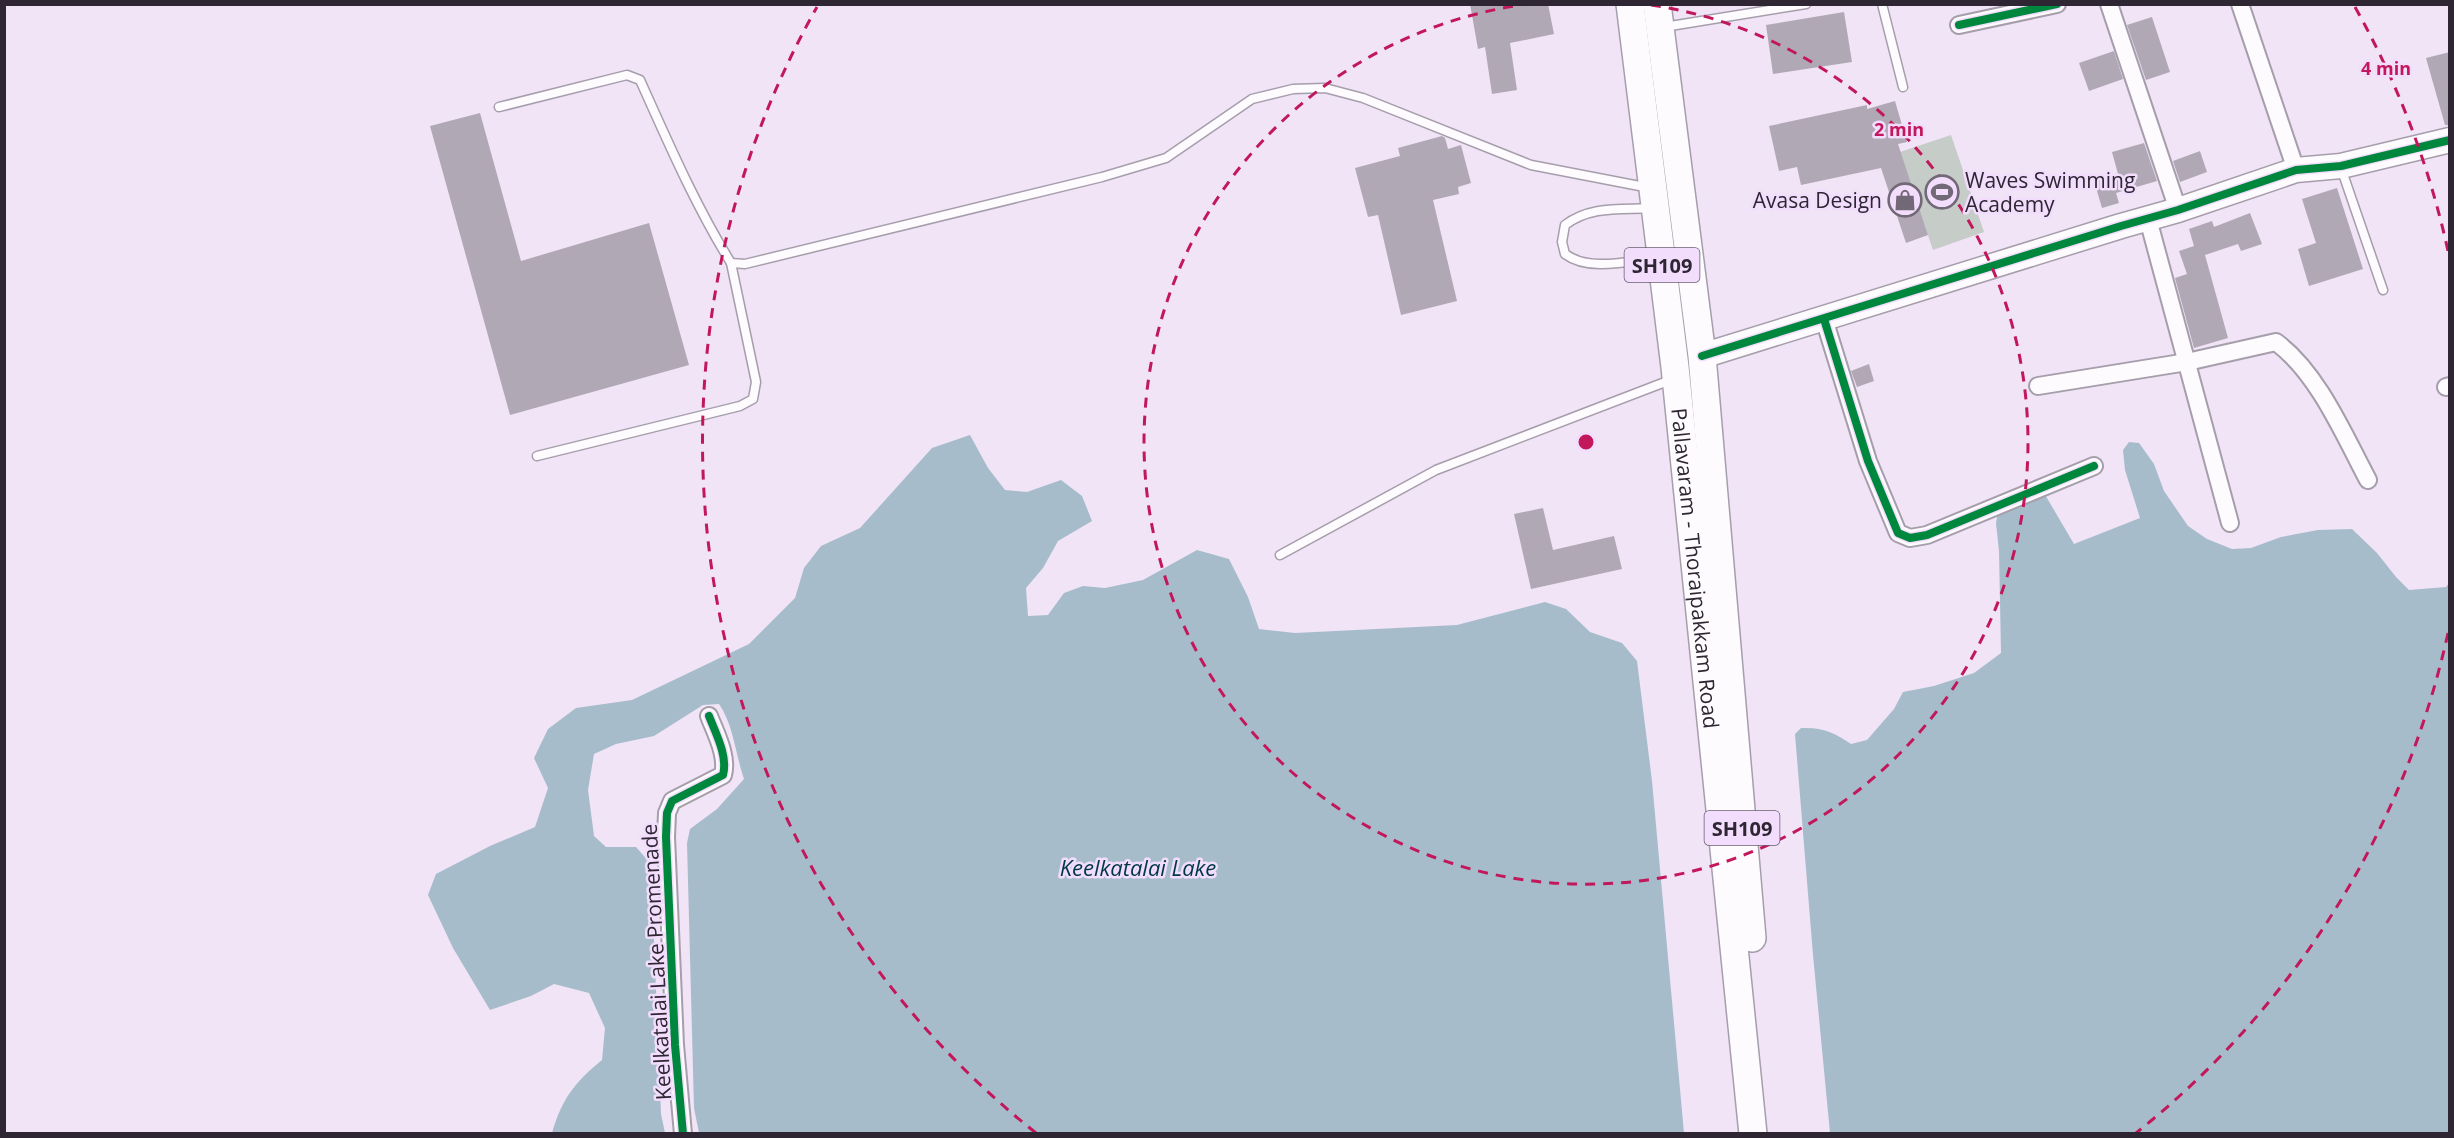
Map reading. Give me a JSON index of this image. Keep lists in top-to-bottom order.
{
  "streets": {
    "main road": ["SH109", "Pallavaram - Thoraipakkam Road"],
    "street": ["Keelkatalai Lake Promenade"]
  },
  "water": ["Keelkatalai Lake"],
  "places": {
    "sports": ["Waves Swimming Academy"],
    "shop": ["Avasa Design"]
  },
  "rings": ["4 min", "2 min"]
}
